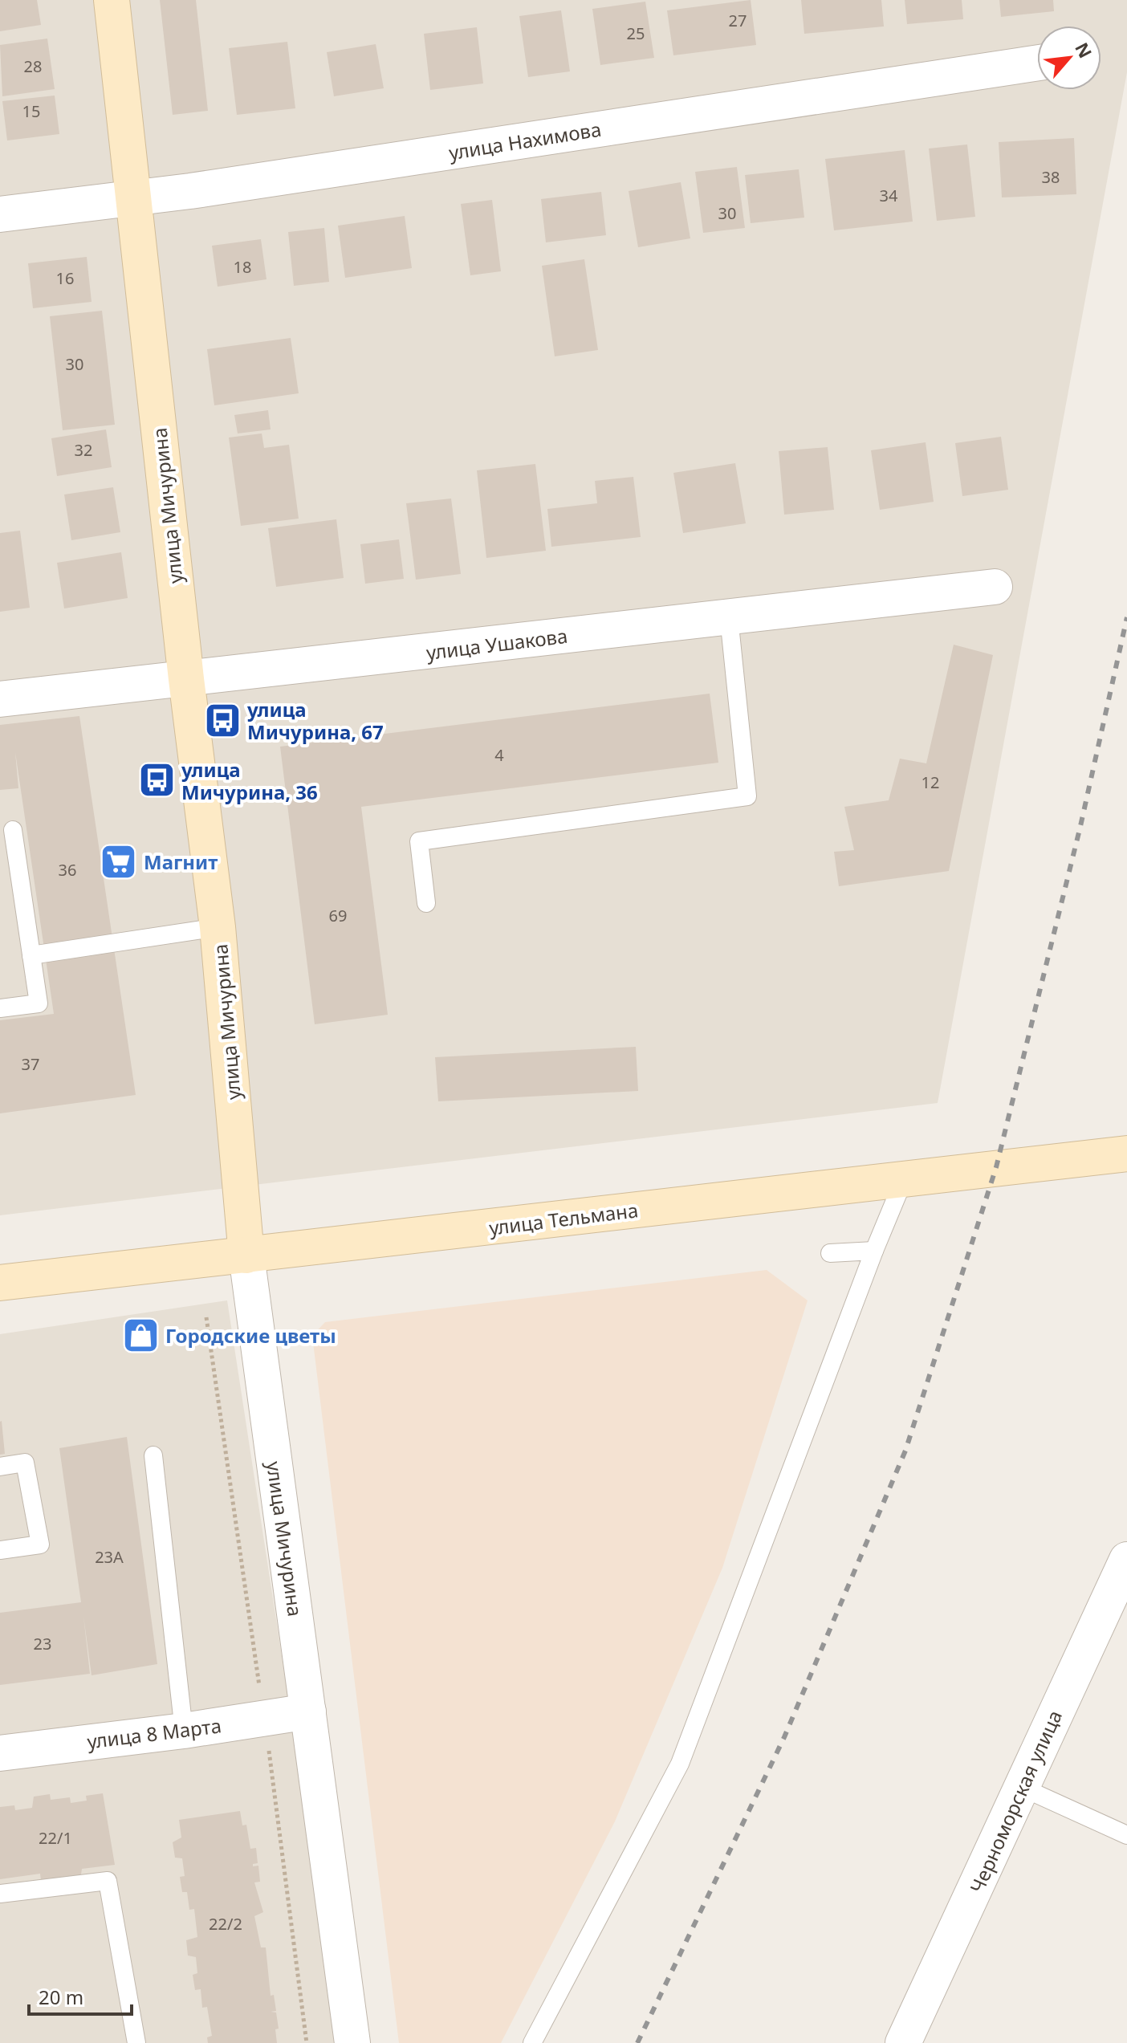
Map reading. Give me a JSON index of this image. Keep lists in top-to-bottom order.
{
  "streets": {
    "street": [
      "улица Нахимова",
      "улица Мичурина",
      "улица Ушакова",
      "улица Тельмана",
      "улица 8 Марта",
      "Черноморская улица"
    ]
  },
  "crossings": [
    ["улица Нахимова", "улица Мичурина"],
    ["улица Мичурина", "улица Ушакова"],
    ["улица Мичурина", "улица Тельмана"],
    ["улица Мичурина", "улица 8 Марта"]
  ],
  "places": {
    "bus stop": ["улица Мичурина, 67", "улица Мичурина, 36"],
    "supermarket": ["Магнит"],
    "shop": ["Городские цветы"]
  },
  "house_numbers": [
    "27",
    "25",
    "28",
    "15",
    "38",
    "34",
    "30",
    "18",
    "16",
    "30",
    "32",
    "4",
    "12",
    "36",
    "69",
    "37",
    "23А",
    "23",
    "22/1",
    "22/2"
  ],
  "scale_bar": "20 m",
  "north": "top right"
}
